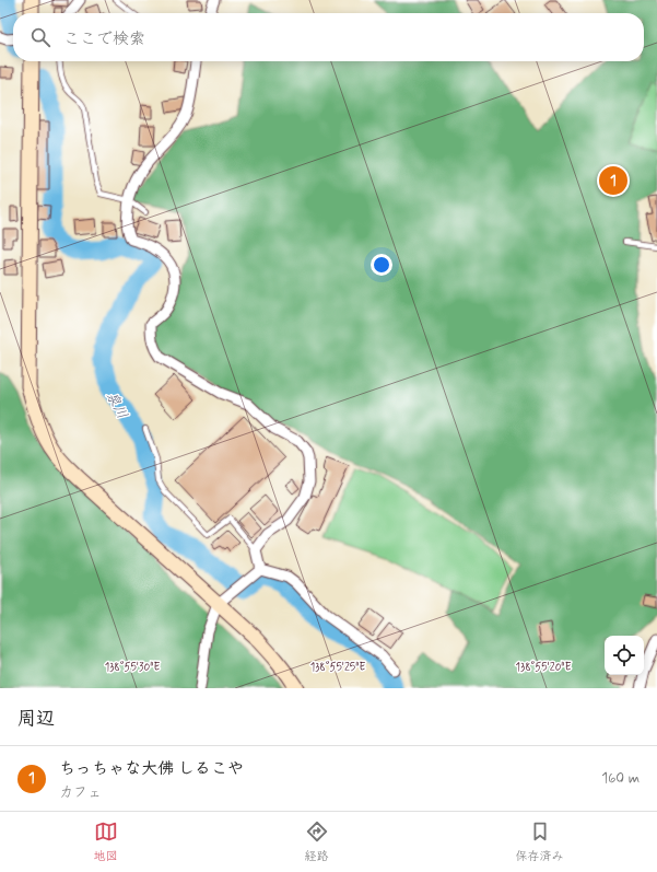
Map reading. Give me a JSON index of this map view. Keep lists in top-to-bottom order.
{
  "water": ["泉川"],
  "page": {
    "search": "ここで検索",
    "pins": "1",
    "heading": "周辺",
    "list": [
      {
        "mark": "1",
        "name": "ちっちゃな大佛 しるこや",
        "note": "カフェ",
        "value": "160 m"
      }
    ],
    "nav": ["地図", "経路", "保存済み"]
  },
  "coordinates": ["138°55'30\"E", "138°55'25\"E", "138°55'20\"E"]
}
